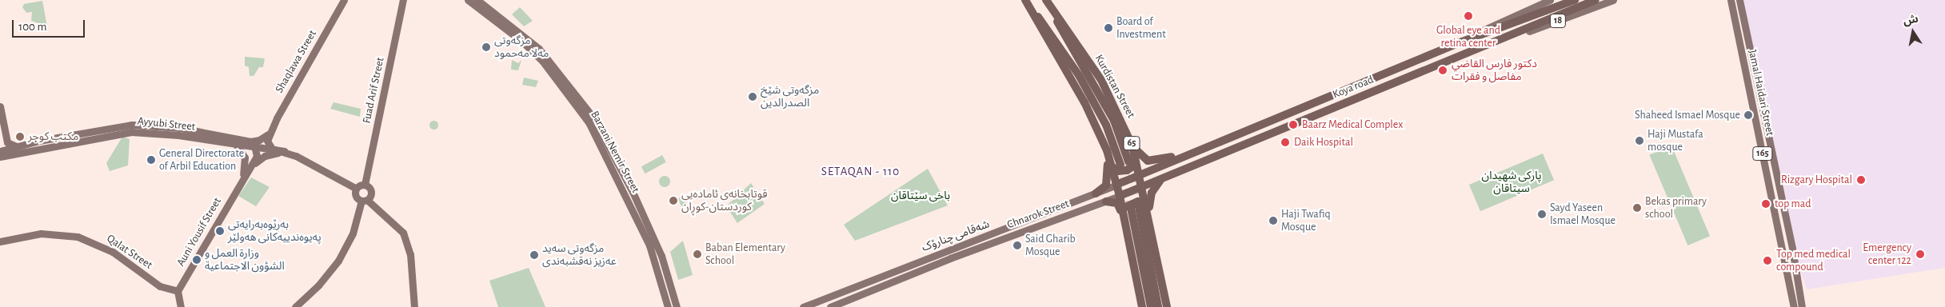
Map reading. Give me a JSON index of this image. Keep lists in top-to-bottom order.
{
  "streets": {
    "highway": ["Kurdistan Street", "Koya road", "65"],
    "main road": [
      "18",
      "Shaqlawa Street",
      "Fuad Arif Street",
      "Jamal Haidari Street",
      "Ayyubi Street",
      "Barzani Nemir Street",
      "165",
      "Chnarok Street",
      "Auni Yousif Street",
      "شەقامی چنارۆک",
      "Qalat Street"
    ]
  },
  "crossings": [
    ["18", "Koya road"],
    ["Kurdistan Street", "Koya road"],
    ["Kurdistan Street", "Chnarok Street"],
    ["Kurdistan Street", "شەقامی چنارۆک"],
    ["Koya road", "Chnarok Street"],
    ["Koya road", "شەقامی چنارۆک"],
    ["Ayyubi Street", "Auni Yousif Street"],
    ["Auni Yousif Street", "Qalat Street"]
  ],
  "districts": ["SETAQAN - 110"],
  "parks": ["پارکی شهیدان سیتاقان", "باخی سێتاقان"],
  "places": [
    "Global eye and retina center",
    "Board of Investment",
    "مزگەوتی مەلا مەحمود",
    "دكتور فارس القاضي مفاصل و فقرات",
    "مزگەوتی شێخ الصدرالدين",
    "Shaheed Ismael Mosque",
    "Baarz Medical Complex",
    "مكتب كوجر",
    "Haji Mustafa mosque",
    "Daik Hospital",
    "General Directorate of Arbil Education",
    "Rizgary Hospital",
    "قوتابخانەی ئامادەیی کوردستان-کوڕان",
    "top mad",
    "Bekas primary school",
    "Sayd Yaseen Ismael Mosque",
    "Haji Twafiq Mosque",
    "بەڕێوەبەرایەتی پەیوەندییەکانی هەولێر",
    "Said Gharib Mosque",
    "Baban Elementary School",
    "Emergency center 122",
    "مزگەوتی سەید عەزیز نەقشبەندی",
    "وزارة العمل و الشؤون الاجتماعية",
    "Top med medical compound"
  ],
  "scale_bar": "100 m",
  "north": "top"
}
